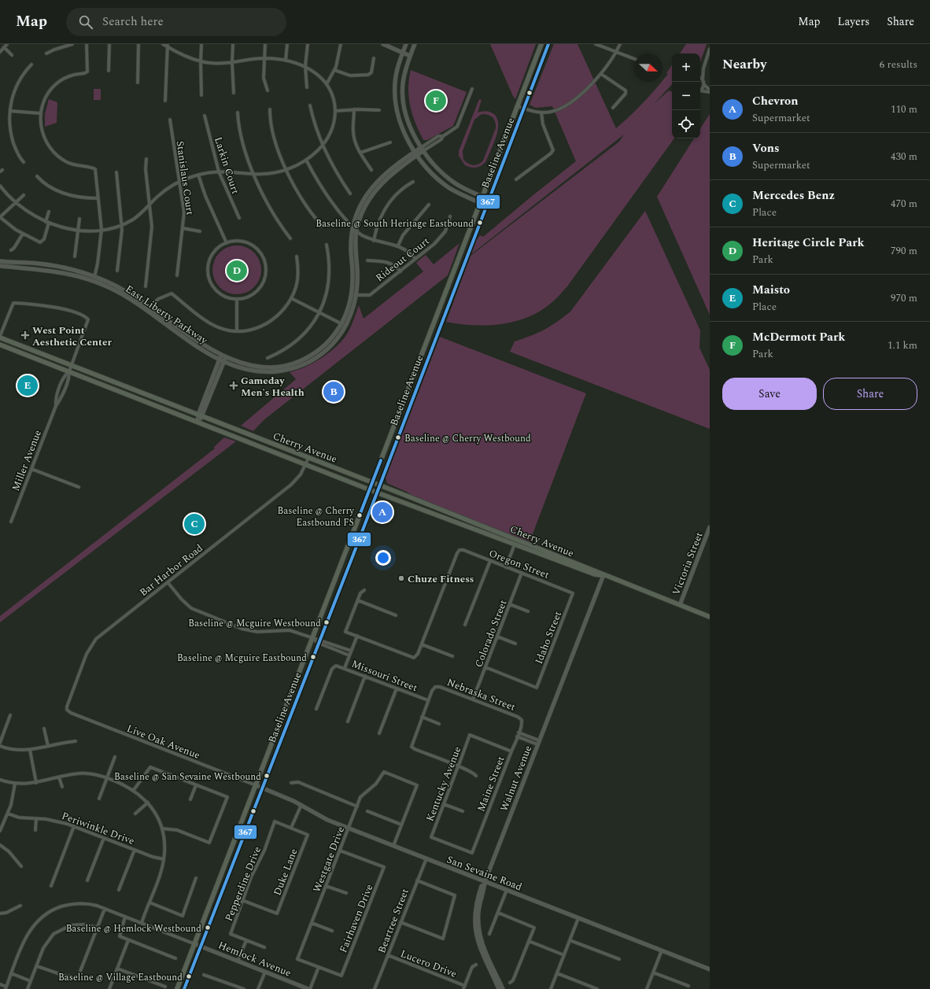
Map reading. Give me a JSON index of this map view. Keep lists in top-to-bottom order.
{
  "streets": {
    "main road": ["Baseline Avenue", "Cherry Avenue"],
    "street": [
      "Larkin Court",
      "Stanislaus Court",
      "Rideout Court",
      "East Liberty Parkway",
      "Miller Avenue",
      "Oregon Street",
      "Victoria Street",
      "Bar Harbor Road",
      "Colorado Street",
      "Idaho Street",
      "Missouri Street",
      "Nebraska Street",
      "Live Oak Avenue",
      "Walnut Avenue",
      "Kentucky Avenue",
      "Maine Street",
      "Periwinkle Drive",
      "Westgate Drive",
      "Duke Lane",
      "San Sevaine Road",
      "Pepperdine Drive",
      "Fairhaven Drive",
      "Beartree Street",
      "Hemlock Avenue",
      "Lucero Drive"
    ]
  },
  "crossings": [
    ["Baseline Avenue", "Cherry Avenue"],
    ["Baseline Avenue", "Live Oak Avenue"],
    ["Baseline Avenue", "San Sevaine Road"],
    ["Baseline Avenue", "Hemlock Avenue"],
    ["Rideout Court", "East Liberty Parkway"],
    ["Cherry Avenue", "Miller Avenue"],
    ["Cherry Avenue", "Victoria Street"],
    ["Cherry Avenue", "Bar Harbor Road"],
    ["Cherry Avenue", "Walnut Avenue"],
    ["Oregon Street", "Colorado Street"],
    ["Oregon Street", "Idaho Street"],
    ["Bar Harbor Road", "Live Oak Avenue"],
    ["Colorado Street", "Idaho Street"],
    ["Colorado Street", "Nebraska Street"],
    ["Missouri Street", "Nebraska Street"],
    ["Nebraska Street", "Maine Street"],
    ["Live Oak Avenue", "San Sevaine Road"],
    ["Walnut Avenue", "San Sevaine Road"],
    ["Kentucky Avenue", "Maine Street"],
    ["Westgate Drive", "San Sevaine Road"],
    ["Westgate Drive", "Fairhaven Drive"],
    ["Duke Lane", "Pepperdine Drive"],
    ["San Sevaine Road", "Beartree Street"],
    ["Beartree Street", "Lucero Drive"]
  ],
  "places": {
    "other": [
      "Baseline @ South Heritage Eastbound",
      "Baseline @ Cherry Westbound",
      "Baseline @ Cherry Eastbound FS",
      "Chuze Fitness",
      "Baseline @ Mcguire Westbound",
      "Baseline @ Mcguire Eastbound",
      "Baseline @ San Sevaine Westbound",
      "Baseline @ Hemlock Westbound",
      "Baseline @ Village Eastbound"
    ],
    "health": ["West Point Aesthetic Center", "Gameday Men's Health"]
  },
  "lines": ["transit line 367"],
  "north": "right",
  "page": {
    "header": "Map",
    "search": "Search here",
    "nav": ["Map", "Layers", "Share"],
    "heading": ["Nearby", "6 results"],
    "map_buttons": ["+", "−"],
    "list": [
      {
        "mark": "A",
        "name": "Chevron",
        "note": "Supermarket",
        "value": "110 m"
      },
      {
        "mark": "B",
        "name": "Vons",
        "note": "Supermarket",
        "value": "430 m"
      },
      {
        "mark": "C",
        "name": "Mercedes Benz",
        "note": "Place",
        "value": "470 m"
      },
      {
        "mark": "D",
        "name": "Heritage Circle Park",
        "note": "Park",
        "value": "790 m"
      },
      {
        "mark": "E",
        "name": "Maisto",
        "note": "Place",
        "value": "970 m"
      },
      {
        "mark": "F",
        "name": "McDermott Park",
        "note": "Park",
        "value": "1.1 km"
      }
    ],
    "pins": [
      "F",
      "D",
      "E",
      "B",
      "A",
      "C"
    ],
    "buttons": ["Save", "Share"]
  }
}
